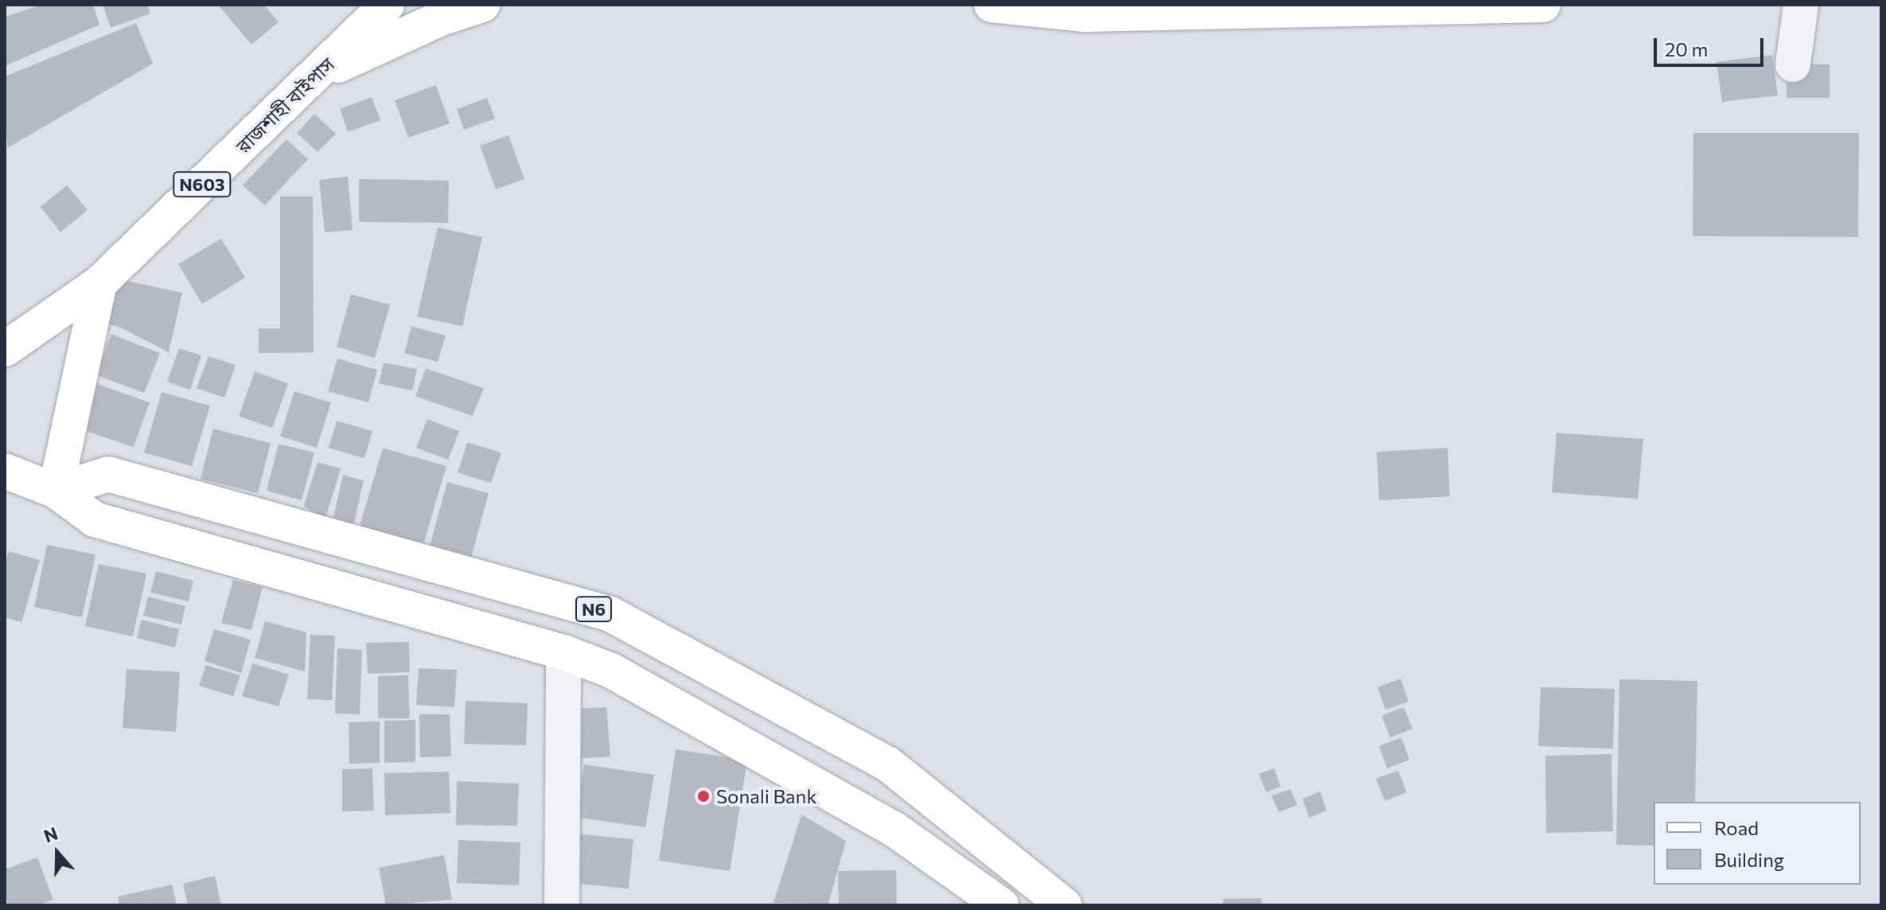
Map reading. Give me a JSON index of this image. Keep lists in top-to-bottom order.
{
  "streets": {
    "main road": ["রাজশাহী বাইপাস", "N603", "N6"]
  },
  "crossings": [
    ["রাজশাহী বাইপাস", "N603"]
  ],
  "places": ["Sonali Bank"],
  "legend": ["Road", "Building"],
  "scale_bar": "20 m",
  "north": "top"
}
